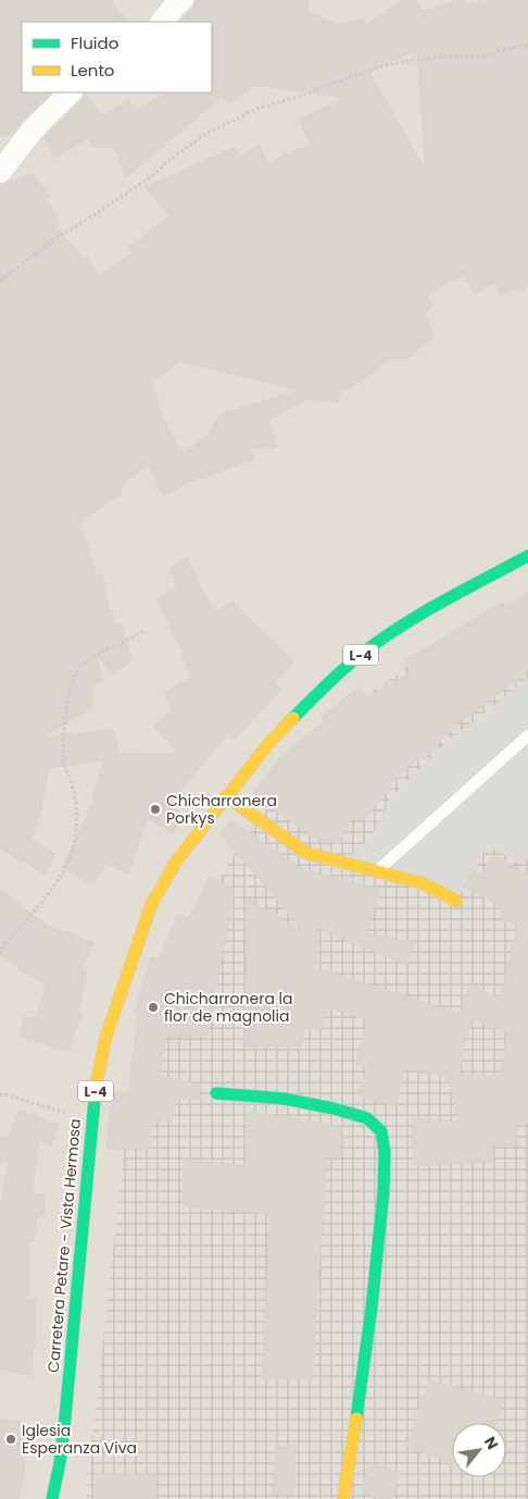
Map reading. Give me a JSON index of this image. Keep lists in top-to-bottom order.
{
  "streets": {
    "main road": ["L-4", "Carretera Petare - Vista Hermosa"]
  },
  "places": ["Chicharronera Porkys", "Chicharronera la flor de magnolia", "Iglesia Esperanza Viva"],
  "legend": ["Fluido", "Lento"],
  "north": "top right"
}
